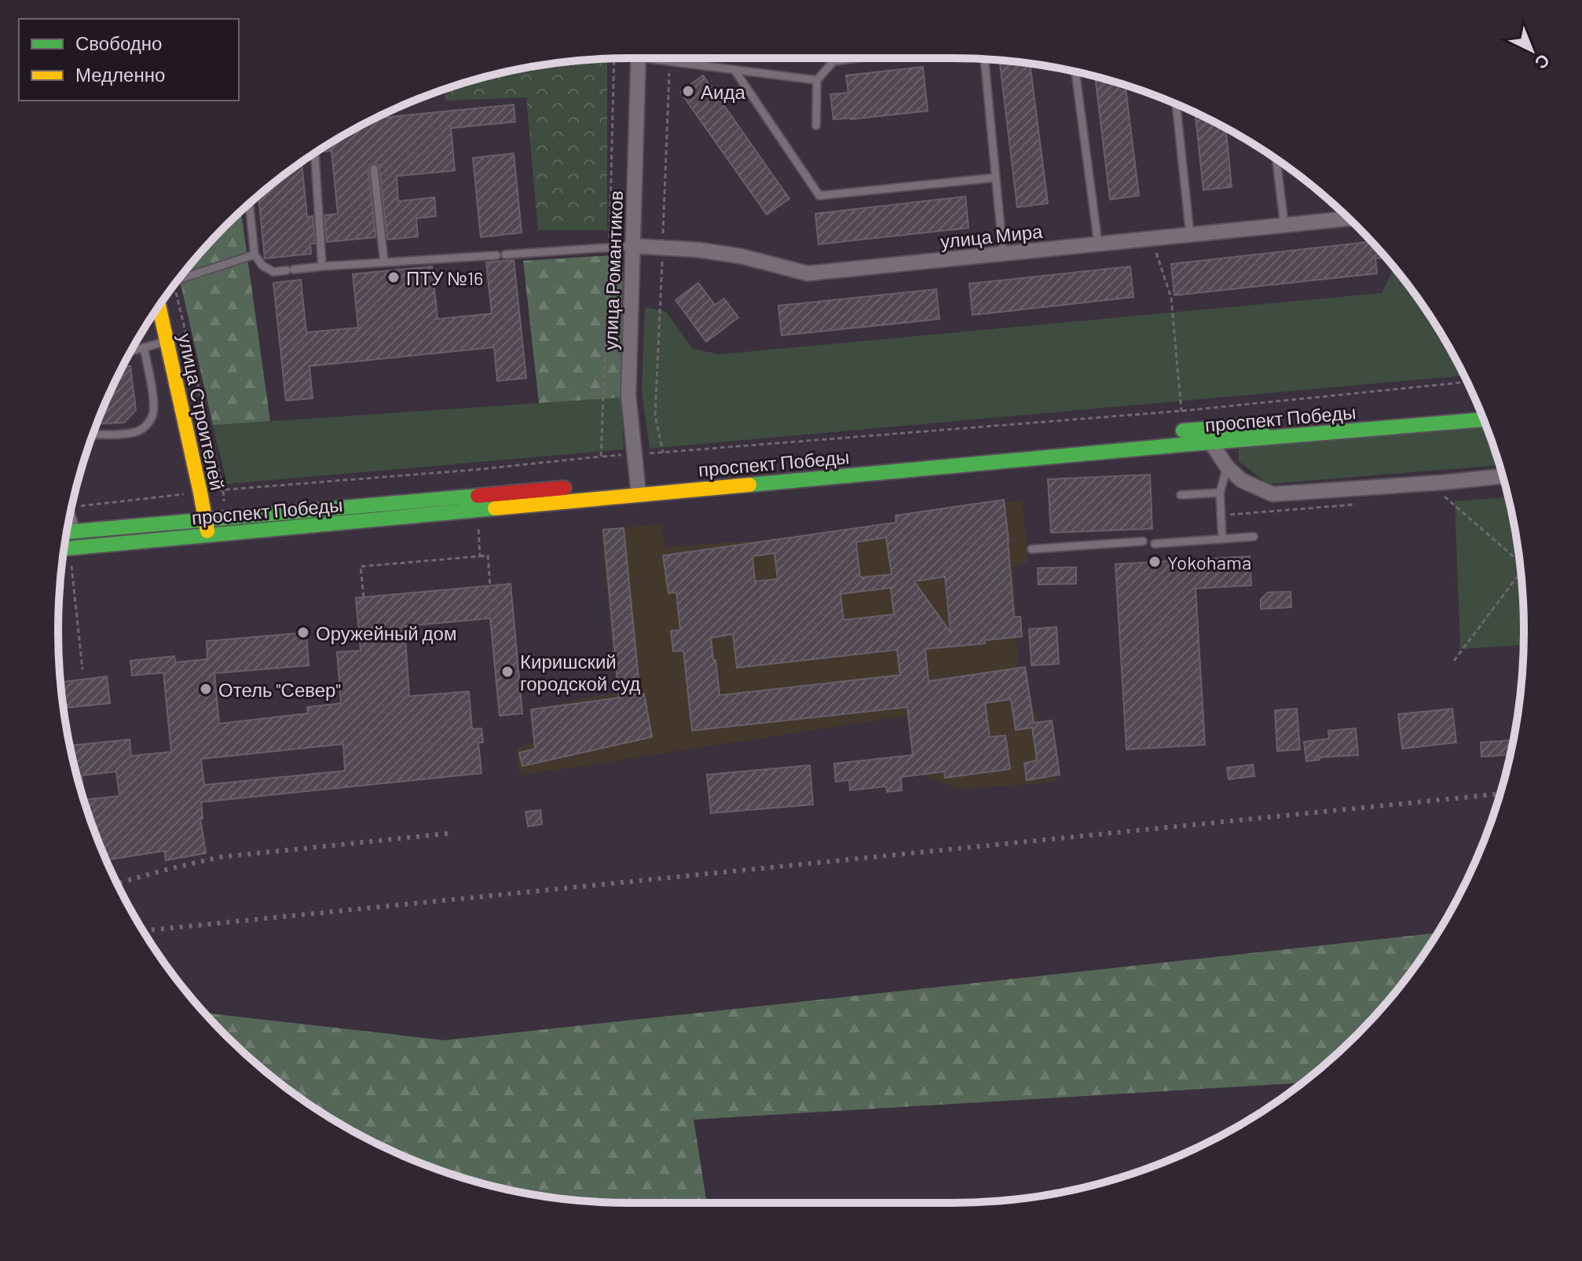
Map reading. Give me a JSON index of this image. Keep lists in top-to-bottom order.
{
  "streets": {
    "main road": ["улица Строителей", "проспект Победы"],
    "street": ["улица Мира", "улица Романтиков"]
  },
  "crossings": [
    ["улица Мира", "улица Романтиков"],
    ["улица Романтиков", "проспект Победы"],
    ["улица Строителей", "проспект Победы"]
  ],
  "places": [
    "Аида",
    "ПТУ №16",
    "Yokohama",
    "Оружейный дом",
    "Киришский городской суд",
    "Отель \"Север\""
  ],
  "legend": ["Свободно", "Медленно"],
  "north": "bottom right"
}
